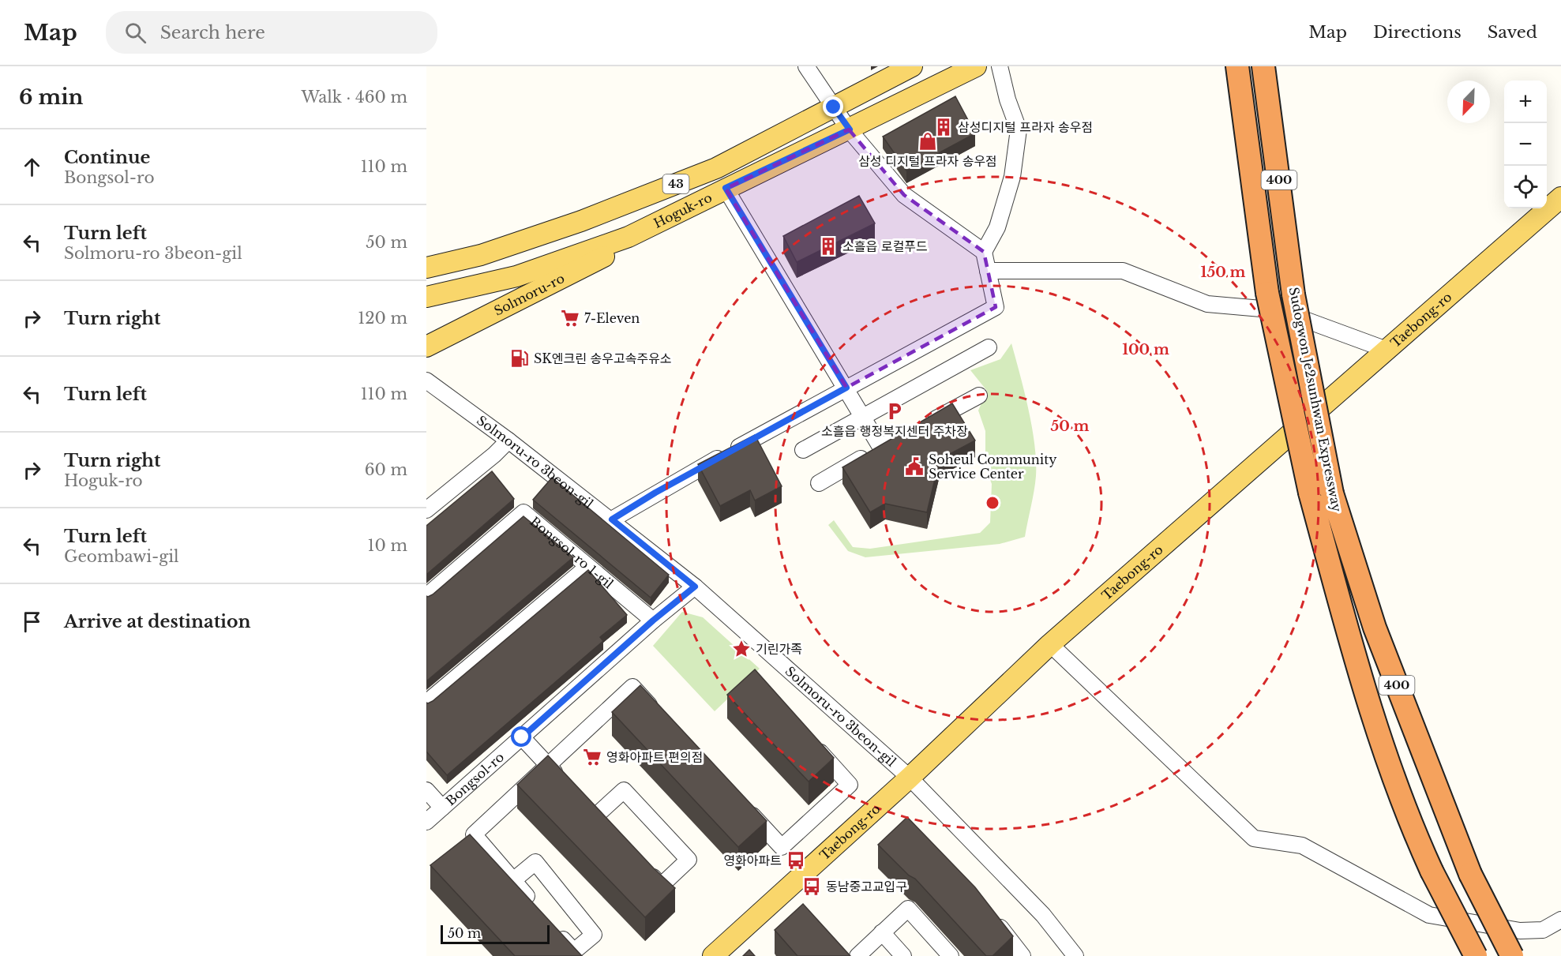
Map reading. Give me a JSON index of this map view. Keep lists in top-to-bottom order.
{
  "streets": {
    "highway": ["400", "Sudogwon Je2sunhwan Expressway"],
    "main road": [
      "43",
      "Hoguk-ro",
      "Solmoru-ro",
      "Taebong-ro"
    ],
    "street": ["Solmoru-ro 3beon-gil", "Bongsol-ro 1-gil", "Bongsol-ro"]
  },
  "crossings": [
    ["Hoguk-ro", "Solmoru-ro"],
    ["Taebong-ro", "Solmoru-ro 3beon-gil"],
    ["Solmoru-ro 3beon-gil", "Bongsol-ro"],
    ["Bongsol-ro 1-gil", "Bongsol-ro"]
  ],
  "places": {
    "building": ["삼성디지털 프라자 송우점", "소흘읍 로컬푸드"],
    "shop": ["삼성 디지털 프라자 송우점"],
    "supermarket": ["7-Eleven", "영화아파트 편의점"],
    "fuel station": ["SK엔크린 송우고속주유소"],
    "parking": ["소흘읍 행정복지센터 주차장"],
    "public building": ["Soheul Community Service Center"],
    "place": ["기린가족"],
    "bus stop": ["영화아파트", "동남중고교입구"]
  },
  "scale_bar": "50 m",
  "north": "bottom left",
  "page": {
    "header": "Map",
    "search": "Search here",
    "nav": ["Map", "Directions", "Saved"],
    "heading": ["6 min", "Walk · 460 m"],
    "map_buttons": ["+", "−"],
    "list": [
      ["Continue", "Bongsol-ro", "110 m"],
      ["Turn left", "Solmoru-ro 3beon-gil", "50 m"],
      ["Turn right", "120 m"],
      ["Turn left", "110 m"],
      ["Turn right", "Hoguk-ro", "60 m"],
      ["Turn left", "Geombawi-gil", "10 m"],
      "Arrive at destination"
    ],
    "scale": "50 m"
  },
  "rings": ["150 m", "100 m", "50 m"]
}
